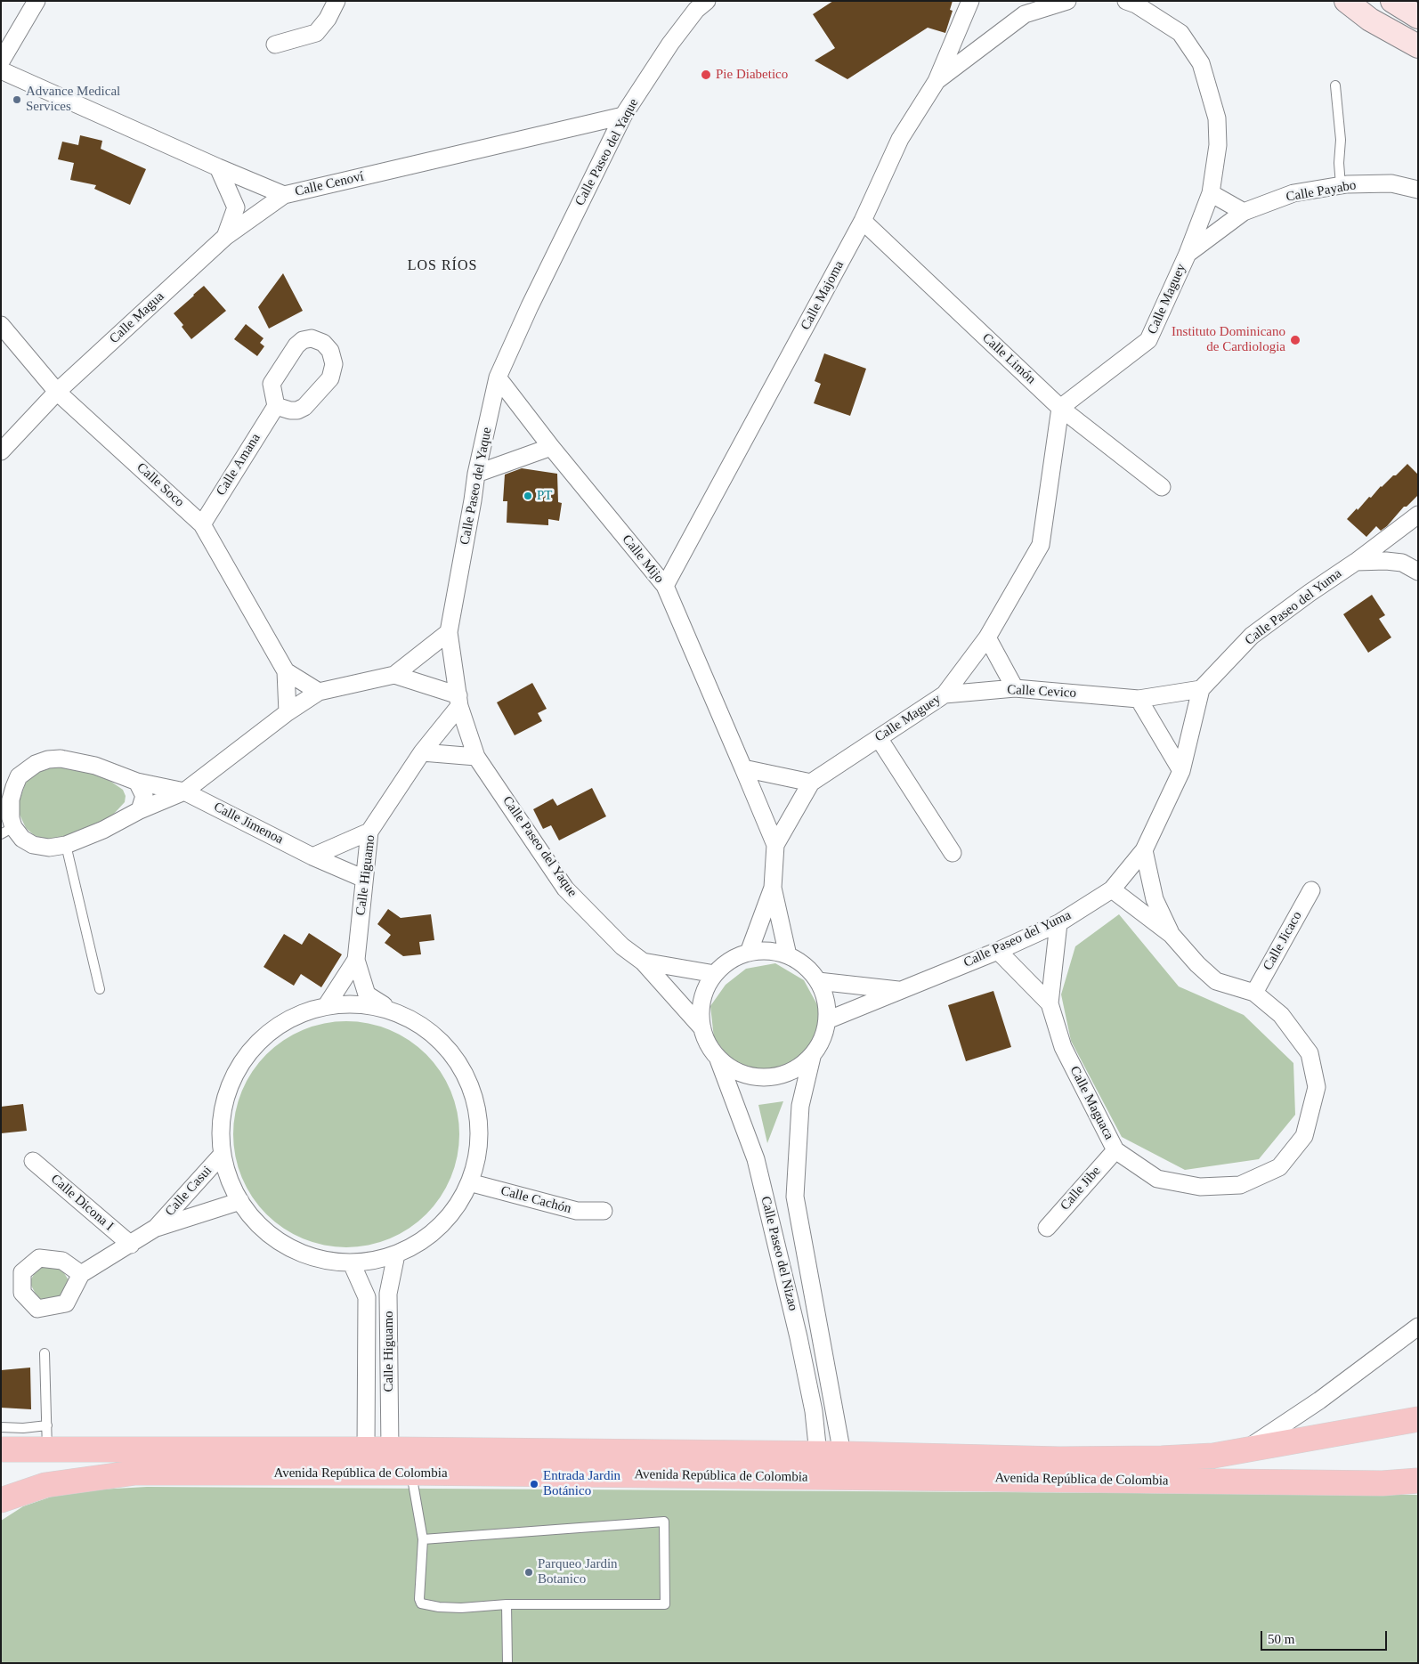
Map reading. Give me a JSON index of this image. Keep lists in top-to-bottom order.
{
  "streets": {
    "main road": ["Avenida República de Colombia"],
    "street": [
      "Calle Paseo del Yaque",
      "Calle Cenoví",
      "Calle Payabo",
      "Calle Majoma",
      "Calle Maguey",
      "Calle Magua",
      "Calle Limón",
      "Calle Amana",
      "Calle Soco",
      "Calle Mijo",
      "Calle Paseo del Yuma",
      "Calle Cevico",
      "Calle Jimenoa",
      "Calle Higuamo",
      "Calle Jicaco",
      "Calle Maguaca",
      "Calle Jibe",
      "Calle Casui",
      "Calle Cachón",
      "Calle Dicona I",
      "Calle Paseo del Nizao"
    ]
  },
  "crossings": [
    ["Calle Paseo del Yaque", "Calle Cenoví"],
    ["Calle Paseo del Yaque", "Calle Maguey"],
    ["Calle Paseo del Yaque", "Calle Mijo"],
    ["Calle Paseo del Yaque", "Calle Paseo del Yuma"],
    ["Calle Paseo del Yaque", "Calle Higuamo"],
    ["Calle Paseo del Yaque", "Calle Paseo del Nizao"],
    ["Calle Cenoví", "Calle Magua"],
    ["Calle Payabo", "Calle Maguey"],
    ["Calle Majoma", "Calle Limón"],
    ["Calle Majoma", "Calle Mijo"],
    ["Calle Maguey", "Calle Limón"],
    ["Calle Maguey", "Calle Mijo"],
    ["Calle Maguey", "Calle Paseo del Yuma"],
    ["Calle Maguey", "Calle Cevico"],
    ["Calle Maguey", "Calle Paseo del Nizao"],
    ["Calle Magua", "Calle Soco"],
    ["Calle Amana", "Calle Soco"],
    ["Calle Paseo del Yuma", "Calle Cevico"],
    ["Calle Paseo del Yuma", "Calle Maguaca"],
    ["Calle Paseo del Yuma", "Calle Paseo del Nizao"],
    ["Calle Jimenoa", "Calle Higuamo"],
    ["Calle Higuamo", "Avenida República de Colombia"],
    ["Calle Jicaco", "Calle Maguaca"],
    ["Calle Maguaca", "Calle Jibe"],
    ["Calle Casui", "Calle Dicona I"],
    ["Calle Paseo del Nizao", "Avenida República de Colombia"]
  ],
  "districts": ["LOS RÍOS"],
  "places": [
    "Pie Diabetico",
    "Advance Medical Services",
    "Instituto Dominicano de Cardiologia",
    "PT",
    "Entrada Jardin Botánico",
    "Parqueo Jardin Botanico"
  ],
  "scale_bar": "50 m"
}
